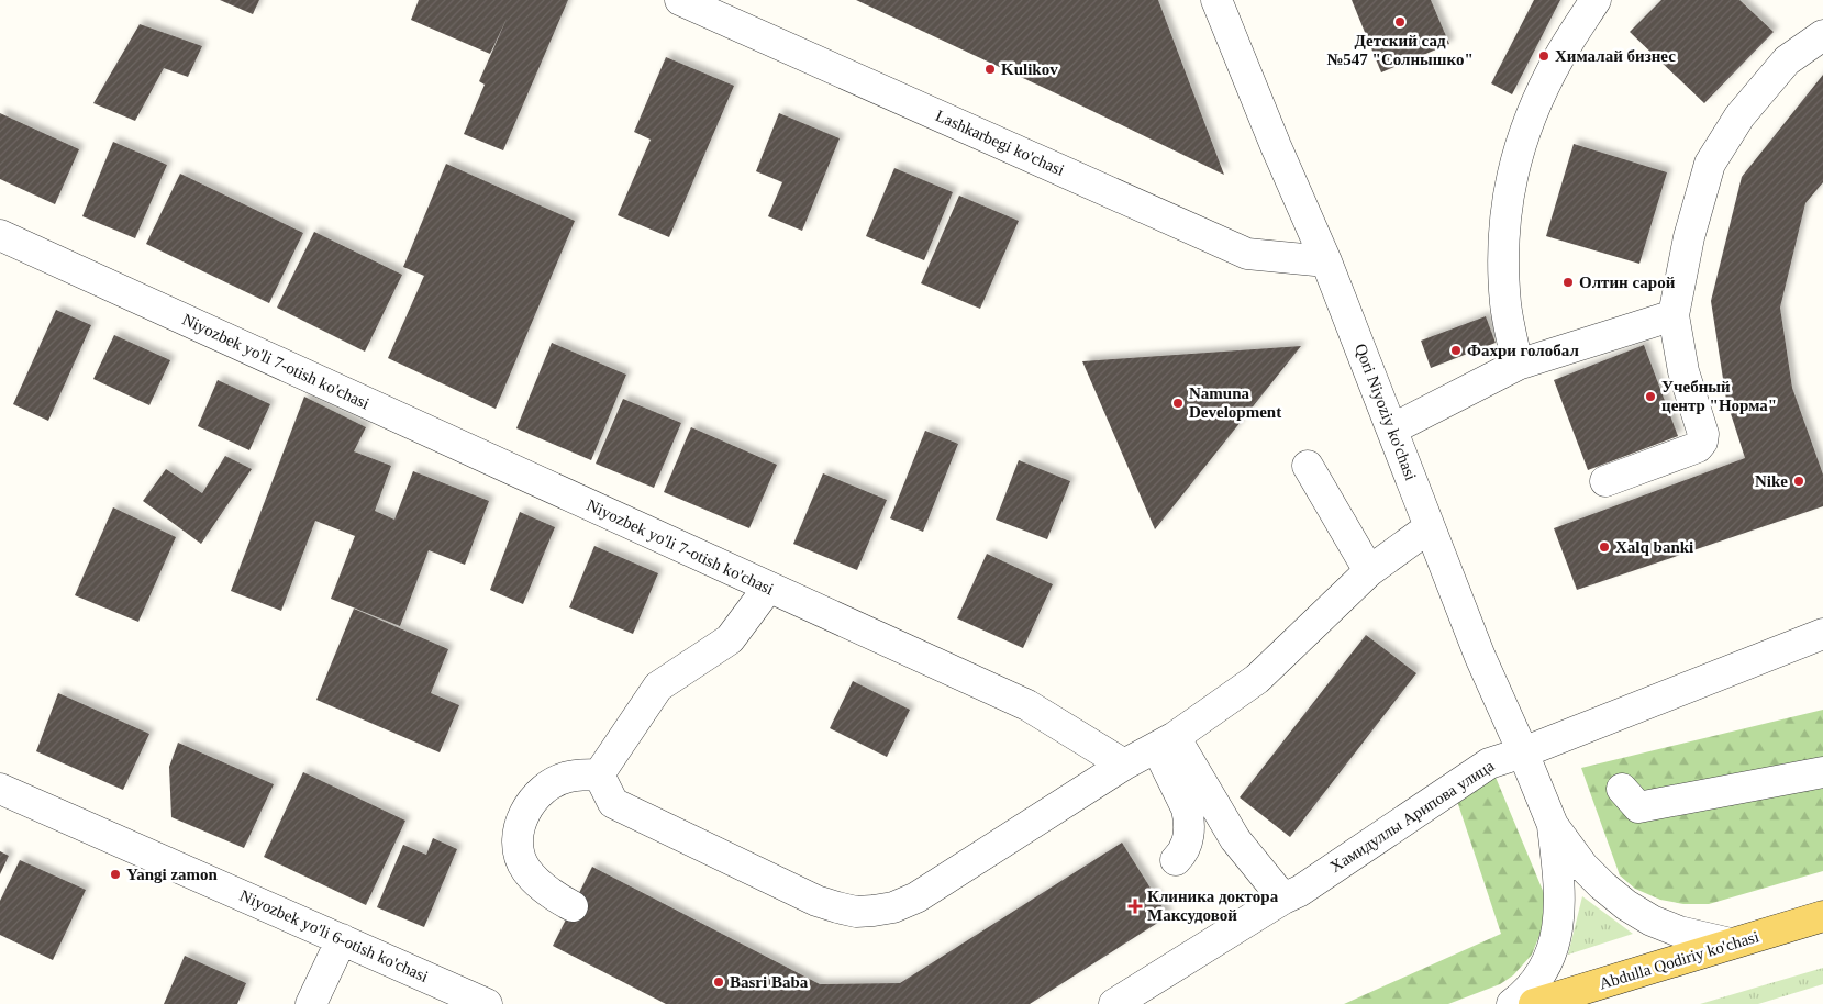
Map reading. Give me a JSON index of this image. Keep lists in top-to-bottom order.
{
  "streets": {
    "main road": ["Abdulla Qodiriy ko'chasi"],
    "street": [
      "Lashkarbegi ko'chasi",
      "Niyozbek yo'li 7-otish ko'chasi",
      "Qori Niyoziy ko'chasi",
      "Хамидуллы Арипова улица",
      "Niyozbek yo'li 6-otish ko'chasi"
    ]
  },
  "crossings": [
    ["Lashkarbegi ko'chasi", "Qori Niyoziy ko'chasi"],
    ["Qori Niyoziy ko'chasi", "Хамидуллы Арипова улица"],
    ["Qori Niyoziy ko'chasi", "Abdulla Qodiriy ko'chasi"]
  ],
  "places": {
    "other": [
      "Детский сад №547 \"Солнышко\"",
      "Хималай бизнес",
      "Kulikov",
      "Олтин сарой",
      "Фахри голобал",
      "Учебный центр \"Норма\"",
      "Namuna Development",
      "Nike",
      "Xalq banki",
      "Yangi zamon",
      "Basri Baba"
    ],
    "health": ["Клиника доктора Максудовой"]
  }
}
